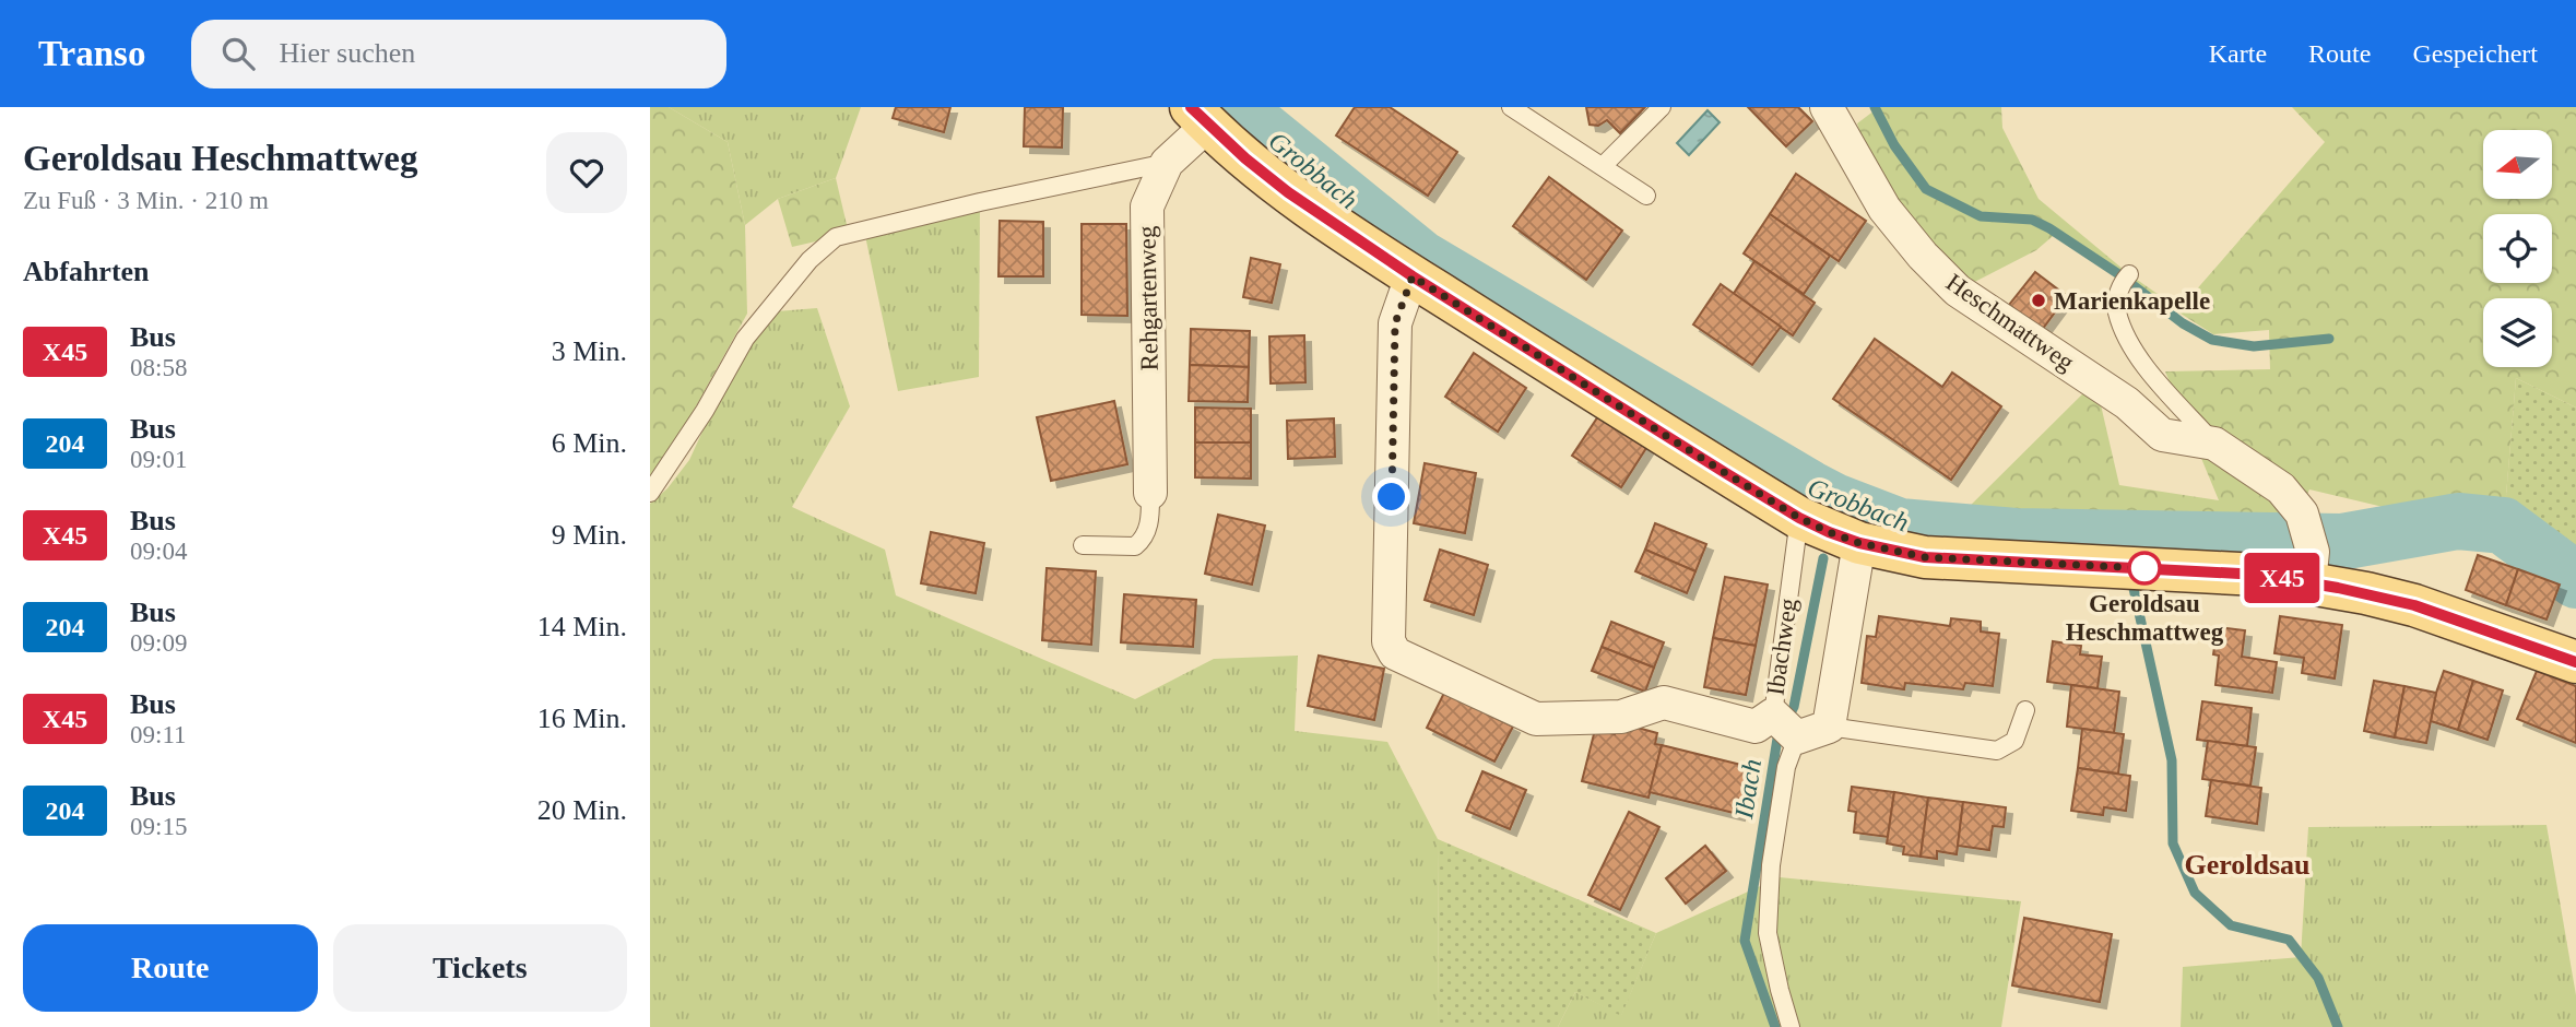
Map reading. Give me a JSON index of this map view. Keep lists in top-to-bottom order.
{
  "streets": {
    "street": ["Rehgartenweg", "Heschmattweg", "Ibachweg"]
  },
  "districts": ["Geroldsau"],
  "water": ["Grobbach", "Ibach"],
  "places": ["Marienkapelle", "Geroldsau Heschmattweg"],
  "lines": ["bus line X45"],
  "north": "left",
  "page": {
    "header": "Transo",
    "search": "Hier suchen",
    "nav": ["Karte", "Route", "Gespeichert"],
    "heading": [
      ["Geroldsau Heschmattweg", "Zu Fuß · 3 Min. · 210 m"],
      "Abfahrten"
    ],
    "on_map": "X45",
    "list": [
      {
        "mark": "X45",
        "name": "Bus",
        "note": "08:58",
        "value": "3 Min."
      },
      {
        "mark": "204",
        "name": "Bus",
        "note": "09:01",
        "value": "6 Min."
      },
      {
        "mark": "X45",
        "name": "Bus",
        "note": "09:04",
        "value": "9 Min."
      },
      {
        "mark": "204",
        "name": "Bus",
        "note": "09:09",
        "value": "14 Min."
      },
      {
        "mark": "X45",
        "name": "Bus",
        "note": "09:11",
        "value": "16 Min."
      },
      {
        "mark": "204",
        "name": "Bus",
        "note": "09:15",
        "value": "20 Min."
      }
    ],
    "buttons": ["Route", "Tickets"]
  }
}
